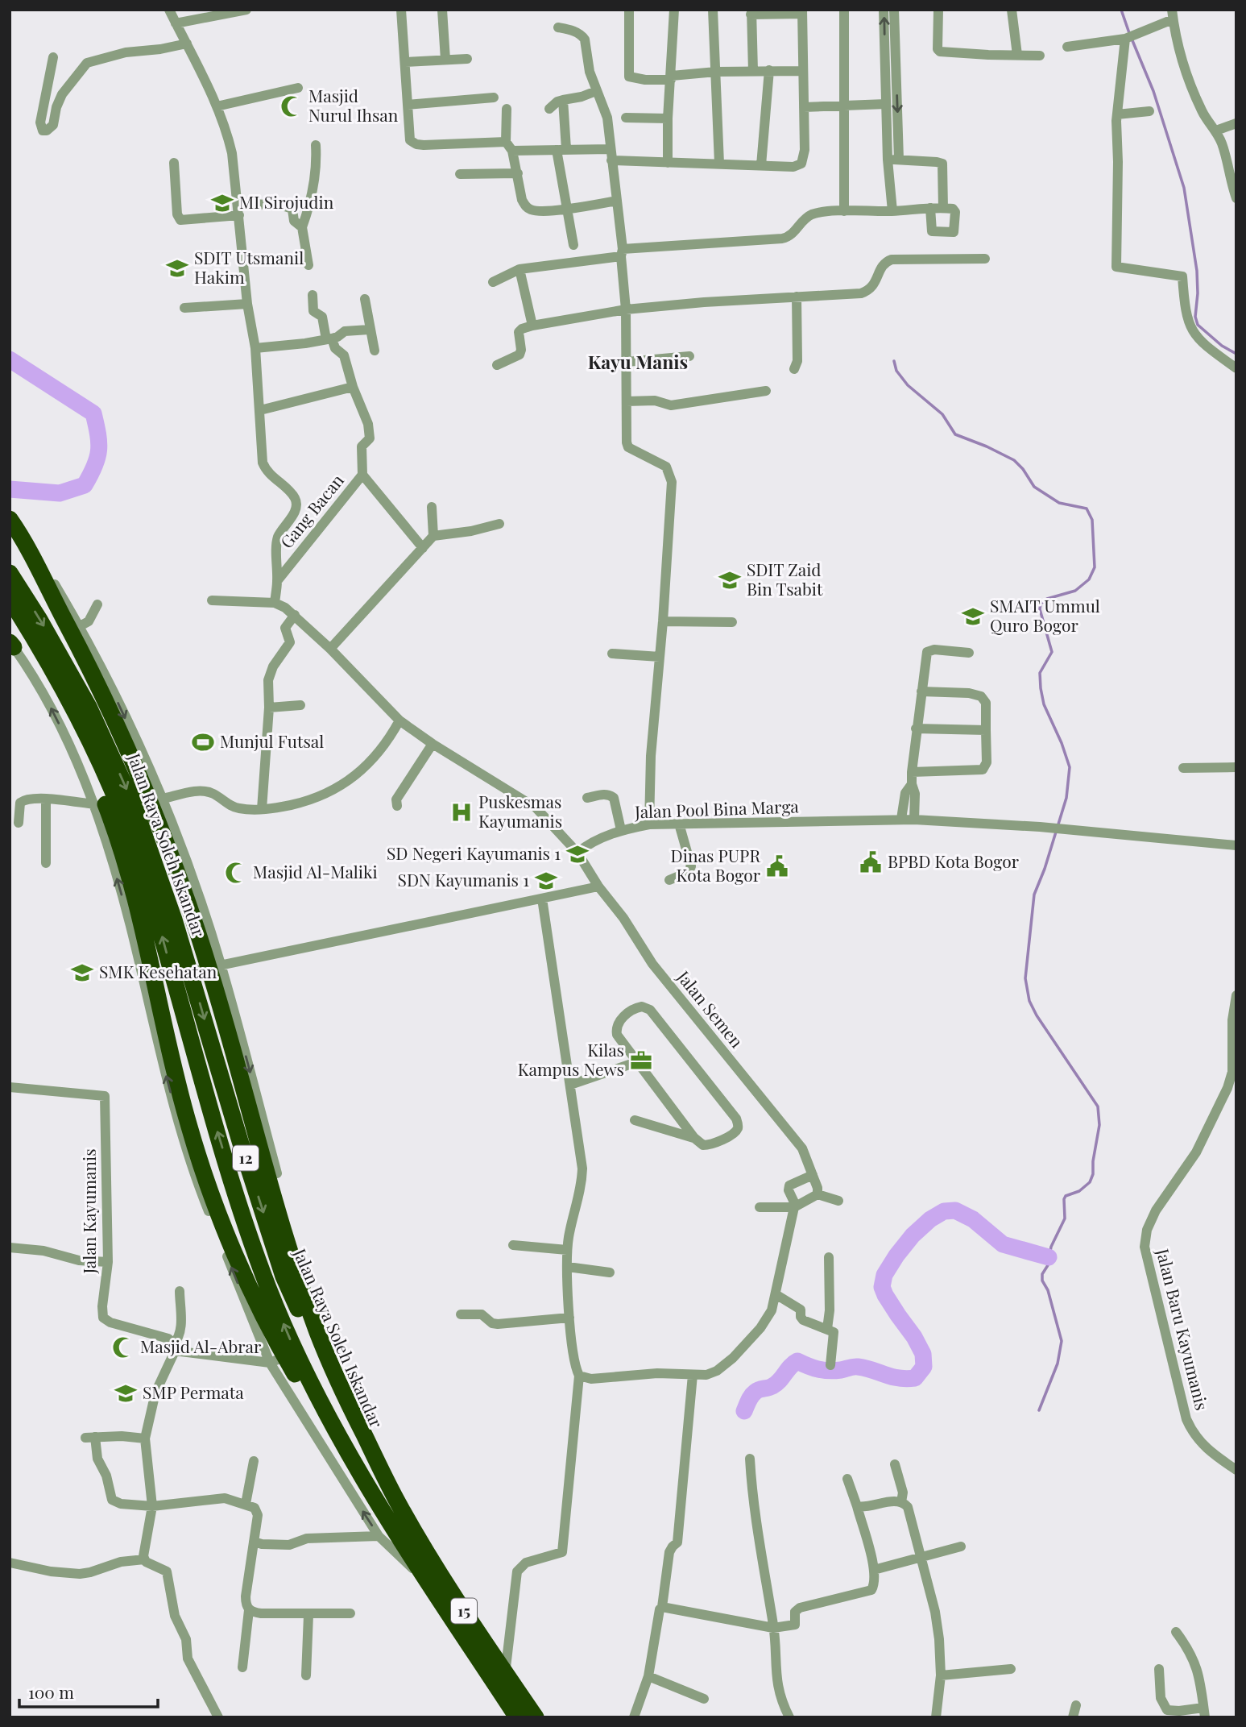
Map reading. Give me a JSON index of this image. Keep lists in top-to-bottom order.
{
  "streets": {
    "highway": ["Jalan Raya Soleh Iskandar", "12", "15"],
    "street": [
      "Gang Bacan",
      "Jalan Pool Bina Marga",
      "Jalan Semen",
      "Jalan Kayumanis",
      "Jalan Baru Kayumanis"
    ]
  },
  "crossings": [
    ["Jalan Raya Soleh Iskandar", "15"]
  ],
  "districts": ["Kayu Manis"],
  "places": {
    "mosque": ["Masjid Nurul Ihsan", "Masjid Al-Maliki", "Masjid Al-Abrar"],
    "school or university": [
      "MI Sirojudin",
      "SDIT Utsmanil Hakim",
      "SDIT Zaid Bin Tsabit",
      "SMAIT Ummul Quro Bogor",
      "SD Negeri Kayumanis 1",
      "SDN Kayumanis 1",
      "SMK Kesehatan",
      "SMP Permata"
    ],
    "sports": ["Munjul Futsal"],
    "hospital": ["Puskesmas Kayumanis"],
    "public building": ["BPBD Kota Bogor", "Dinas PUPR Kota Bogor"],
    "office": ["Kilas Kampus News"]
  },
  "scale_bar": "100 m"
}
